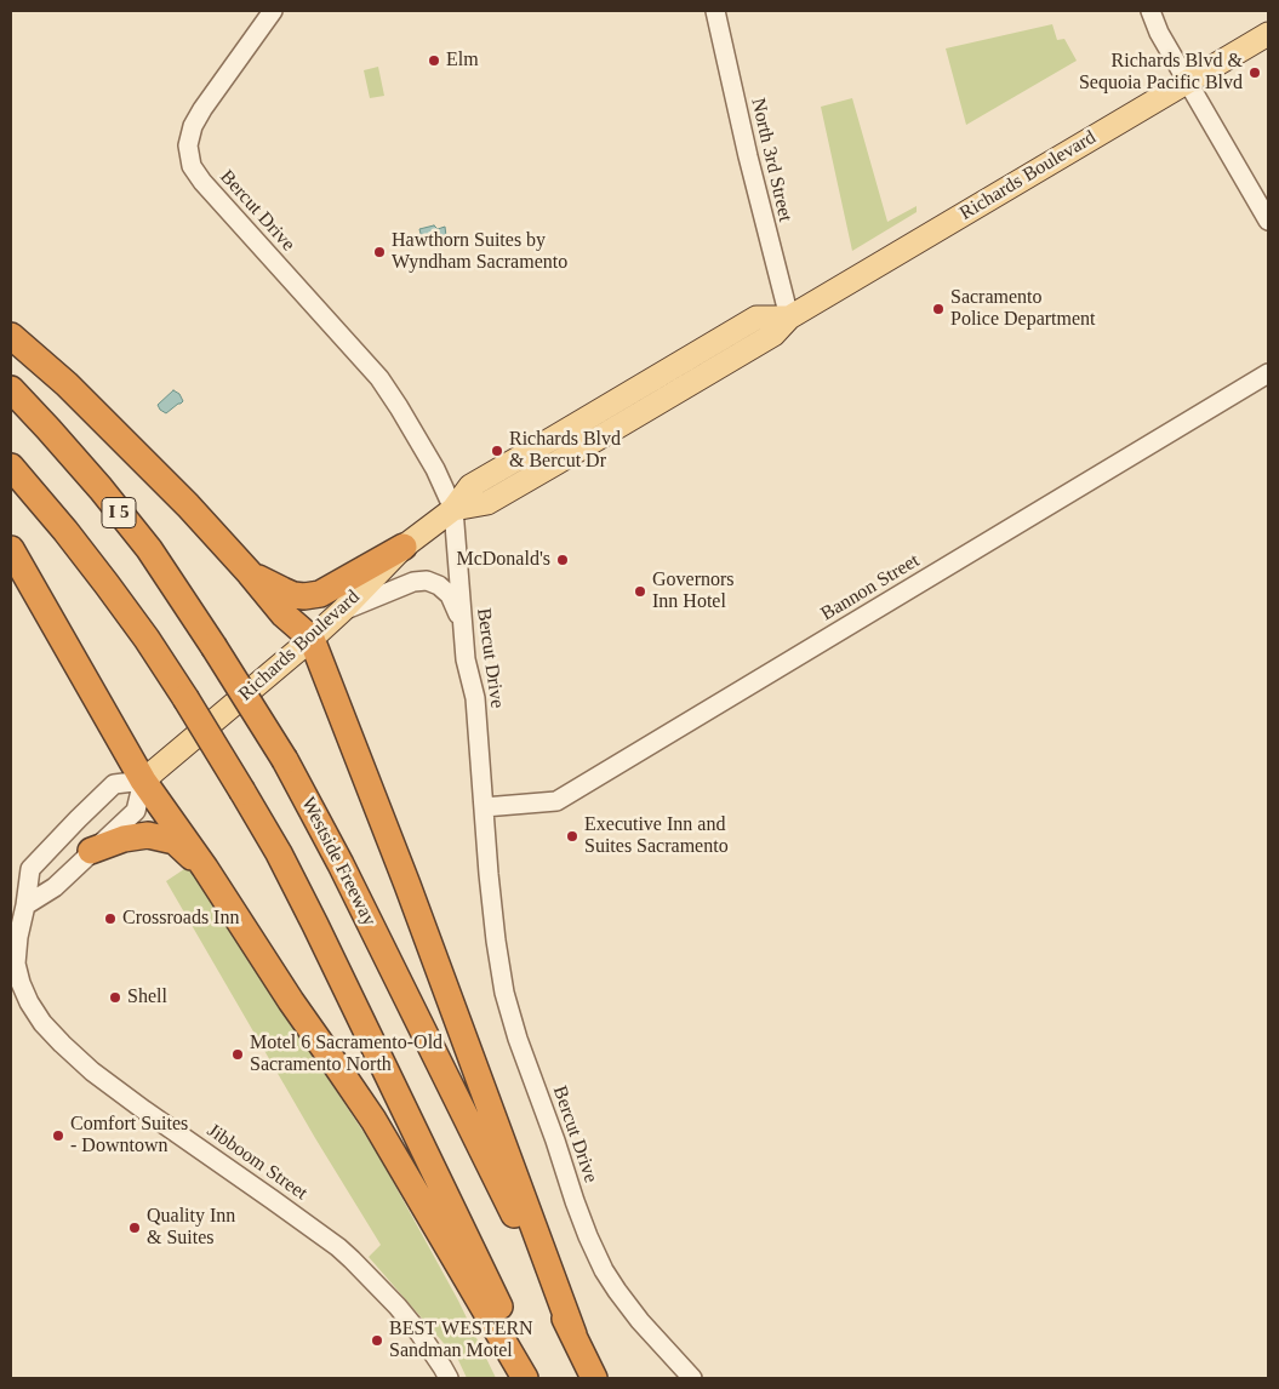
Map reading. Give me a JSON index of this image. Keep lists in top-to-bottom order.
{
  "streets": {
    "highway": ["I 5", "Westside Freeway"],
    "main road": ["Richards Boulevard"],
    "street": [
      "North 3rd Street",
      "Bercut Drive",
      "Bannon Street",
      "Jibboom Street"
    ]
  },
  "crossings": [
    ["North 3rd Street", "Richards Boulevard"],
    ["Richards Boulevard", "Bercut Drive"],
    ["Richards Boulevard", "Jibboom Street"],
    ["Bercut Drive", "Bannon Street"]
  ],
  "places": [
    "Elm",
    "Richards Blvd & Sequoia Pacific Blvd",
    "Hawthorn Suites by Wyndham Sacramento",
    "Sacramento Police Department",
    "Richards Blvd & Bercut Dr",
    "McDonald's",
    "Governors Inn Hotel",
    "Executive Inn and Suites Sacramento",
    "Crossroads Inn",
    "Shell",
    "Motel 6 Sacramento-Old Sacramento North",
    "Comfort Suites - Downtown",
    "Quality Inn & Suites",
    "BEST WESTERN Sandman Motel"
  ]
}
